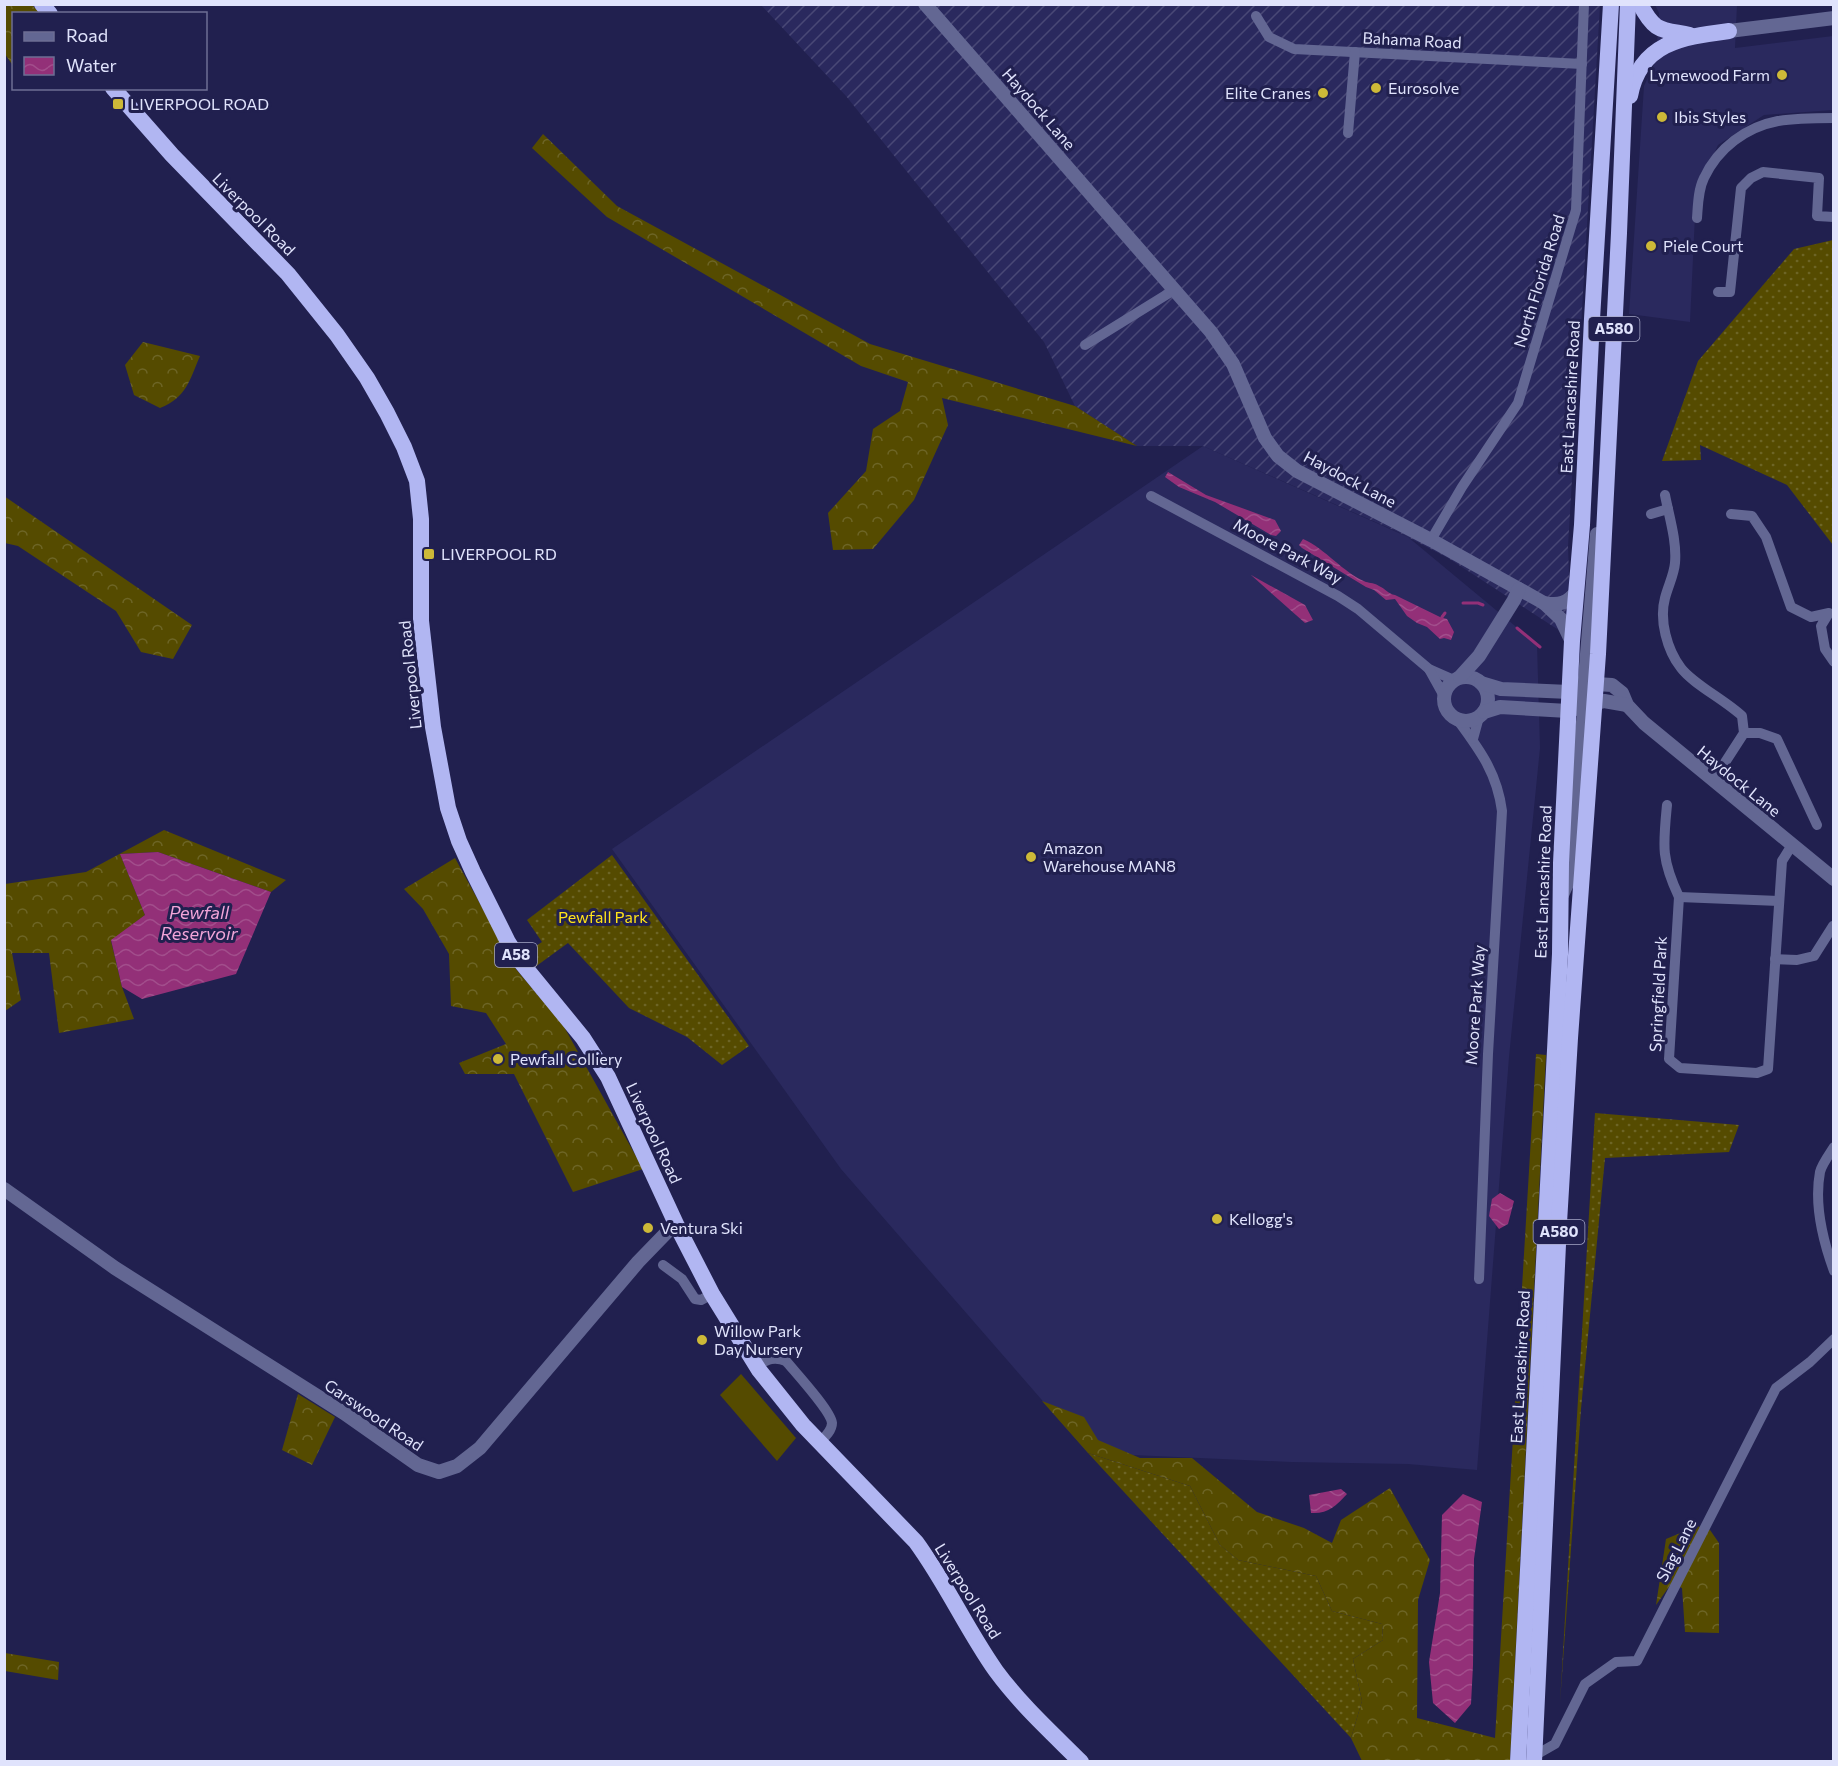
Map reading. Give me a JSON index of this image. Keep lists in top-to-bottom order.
{
  "streets": {
    "highway": [
      "Liverpool Road",
      "A580",
      "East Lancashire Road",
      "A58"
    ],
    "street": [
      "Bahama Road",
      "Haydock Lane",
      "North Florida Road",
      "Moore Park Way",
      "Springfield Park",
      "Garswood Road",
      "Slag Lane"
    ]
  },
  "crossings": [
    ["Bahama Road", "North Florida Road"],
    ["Haydock Lane", "North Florida Road"],
    ["Haydock Lane", "East Lancashire Road"],
    ["Haydock Lane", "Springfield Park"],
    ["Liverpool Road", "Garswood Road"],
    ["East Lancashire Road", "Slag Lane"]
  ],
  "water": ["Pewfall Reservoir"],
  "parks": ["Pewfall Park"],
  "places": {
    "other": [
      "Lymewood Farm",
      "Eurosolve",
      "Elite Cranes",
      "Ibis Styles",
      "Piele Court",
      "Amazon Warehouse MAN8",
      "Pewfall Colliery",
      "Kellogg's",
      "Ventura Ski",
      "Willow Park Day Nursery"
    ],
    "transit": ["LIVERPOOL ROAD", "LIVERPOOL RD"]
  },
  "legend": ["Road", "Water"]
}
